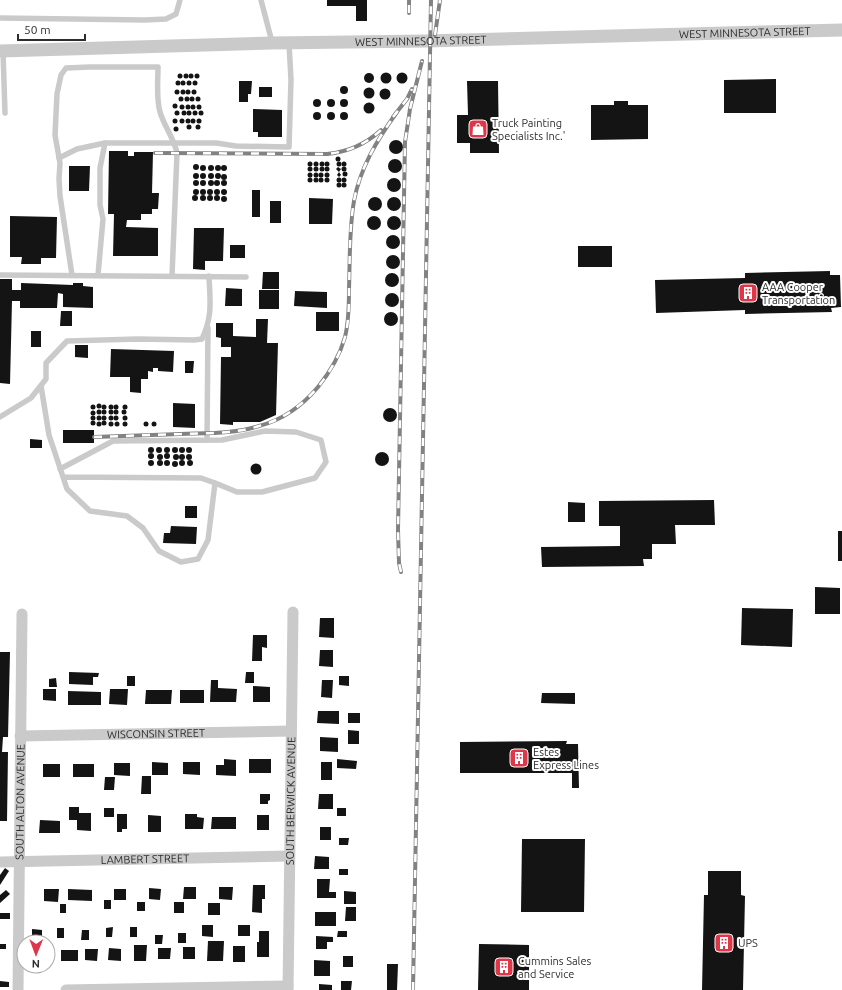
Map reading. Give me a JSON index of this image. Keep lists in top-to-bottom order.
{
  "streets": {
    "street": [
      "WEST MINNESOTA STREET",
      "WISCONSIN STREET",
      "SOUTH BERWICK AVENUE",
      "SOUTH ALTON AVENUE",
      "LAMBERT STREET"
    ]
  },
  "crossings": [
    ["WISCONSIN STREET", "SOUTH BERWICK AVENUE"],
    ["WISCONSIN STREET", "SOUTH ALTON AVENUE"],
    ["SOUTH BERWICK AVENUE", "LAMBERT STREET"],
    ["SOUTH ALTON AVENUE", "LAMBERT STREET"]
  ],
  "places": {
    "shop": ["Truck Painting Specialists Inc.'"],
    "building": [
      "AAA Cooper Transportation",
      "Estes Express Lines",
      "UPS",
      "Cummins Sales and Service"
    ]
  },
  "scale_bar": "50 m",
  "north": "bottom"
}
